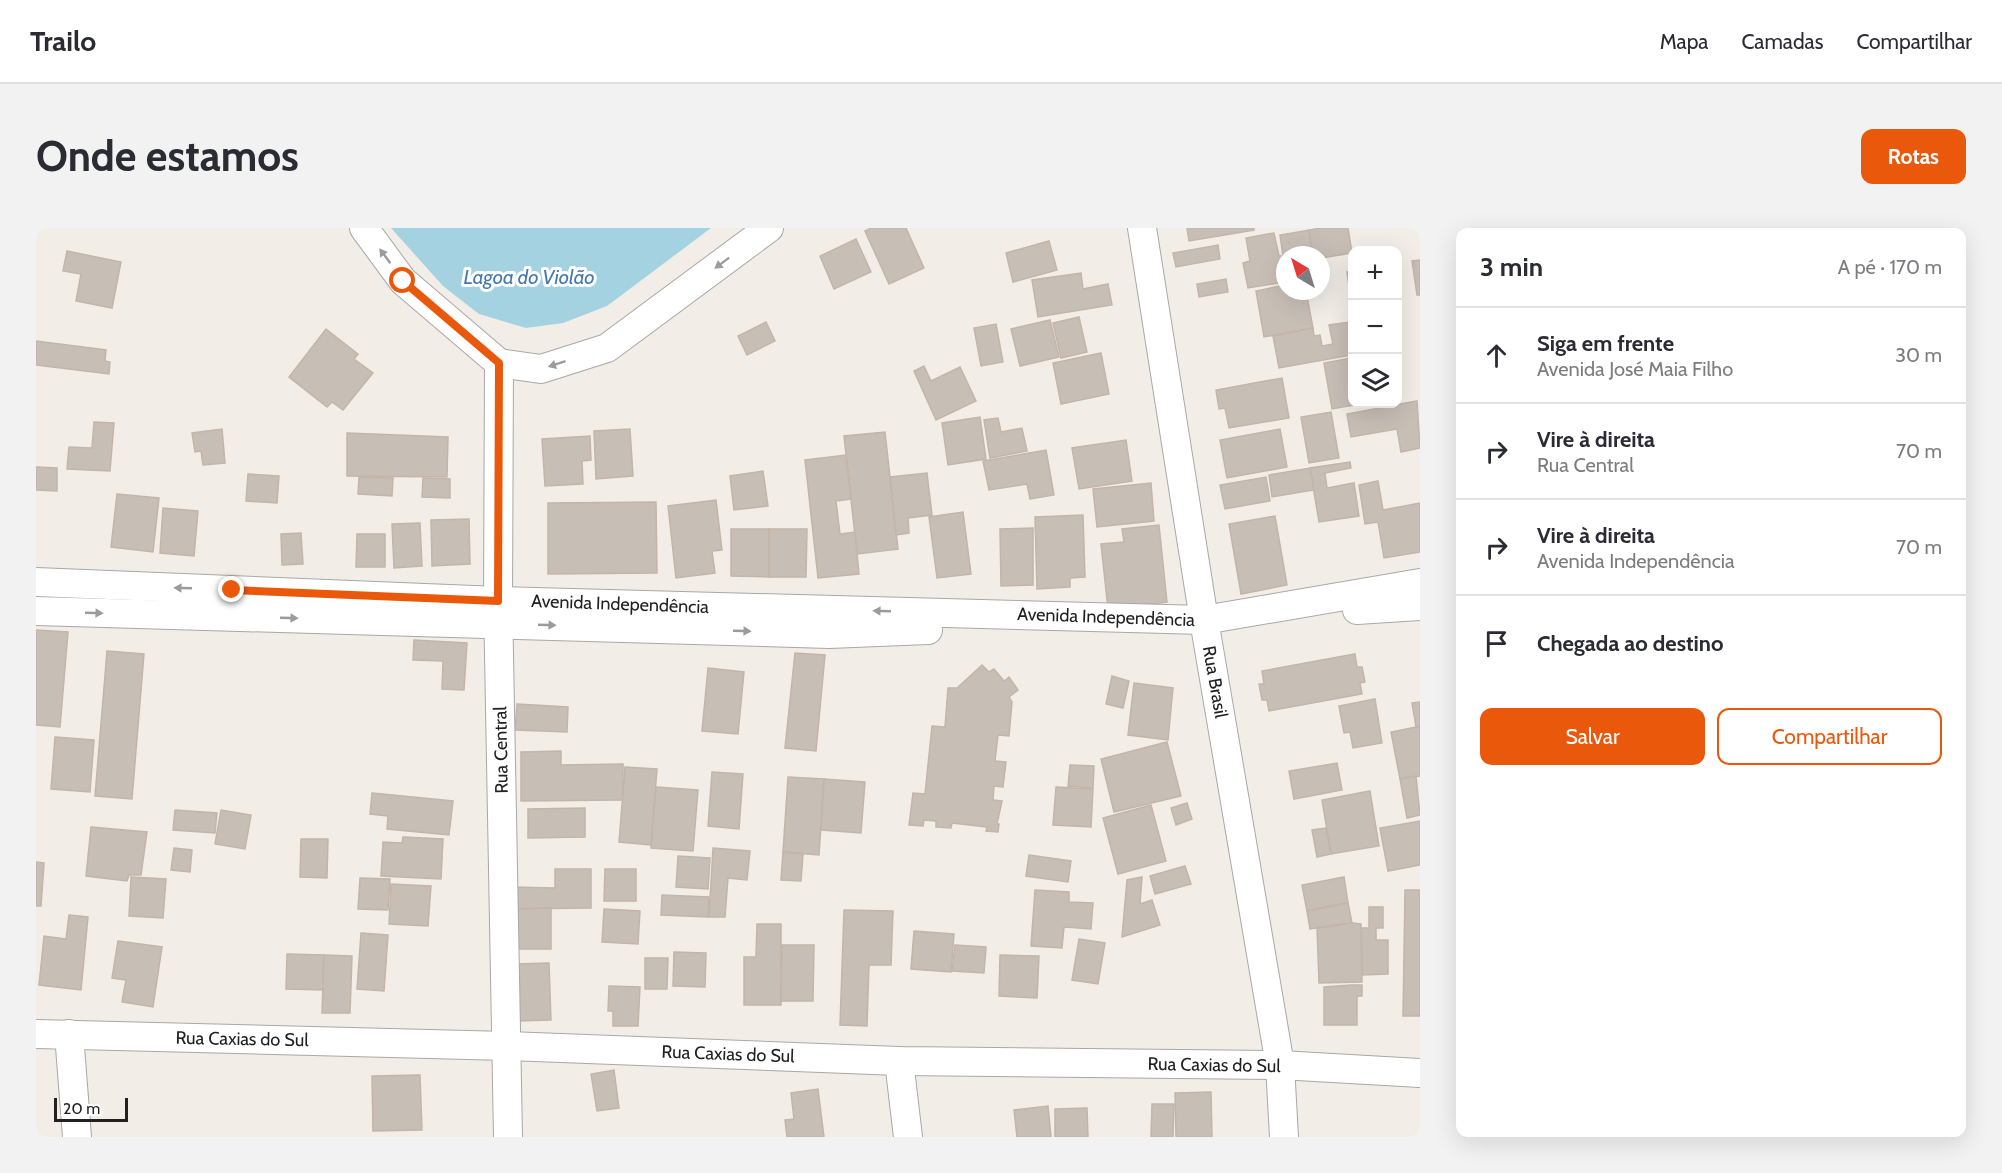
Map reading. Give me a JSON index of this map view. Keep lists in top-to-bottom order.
{
  "streets": {
    "street": [
      "Avenida Independência",
      "Rua Brasil",
      "Rua Central",
      "Rua Caxias do Sul"
    ]
  },
  "crossings": [
    ["Avenida Independência", "Rua Brasil"],
    ["Avenida Independência", "Rua Central"],
    ["Rua Brasil", "Rua Caxias do Sul"],
    ["Rua Central", "Rua Caxias do Sul"]
  ],
  "water": ["Lagoa do Violão"],
  "scale_bar": "20 m",
  "north": "top left",
  "page": {
    "header": "Trailo",
    "nav": ["Mapa", "Camadas", "Compartilhar"],
    "buttons": [
      "Rotas",
      ["Salvar", "Compartilhar"]
    ],
    "title": "Onde estamos",
    "heading": ["3 min", "A pé · 170 m"],
    "map_buttons": ["+", "−"],
    "list": [
      ["Siga em frente", "Avenida José Maia Filho", "30 m"],
      ["Vire à direita", "Rua Central", "70 m"],
      ["Vire à direita", "Avenida Independência", "70 m"],
      "Chegada ao destino"
    ],
    "scale": "20 m"
  }
}
